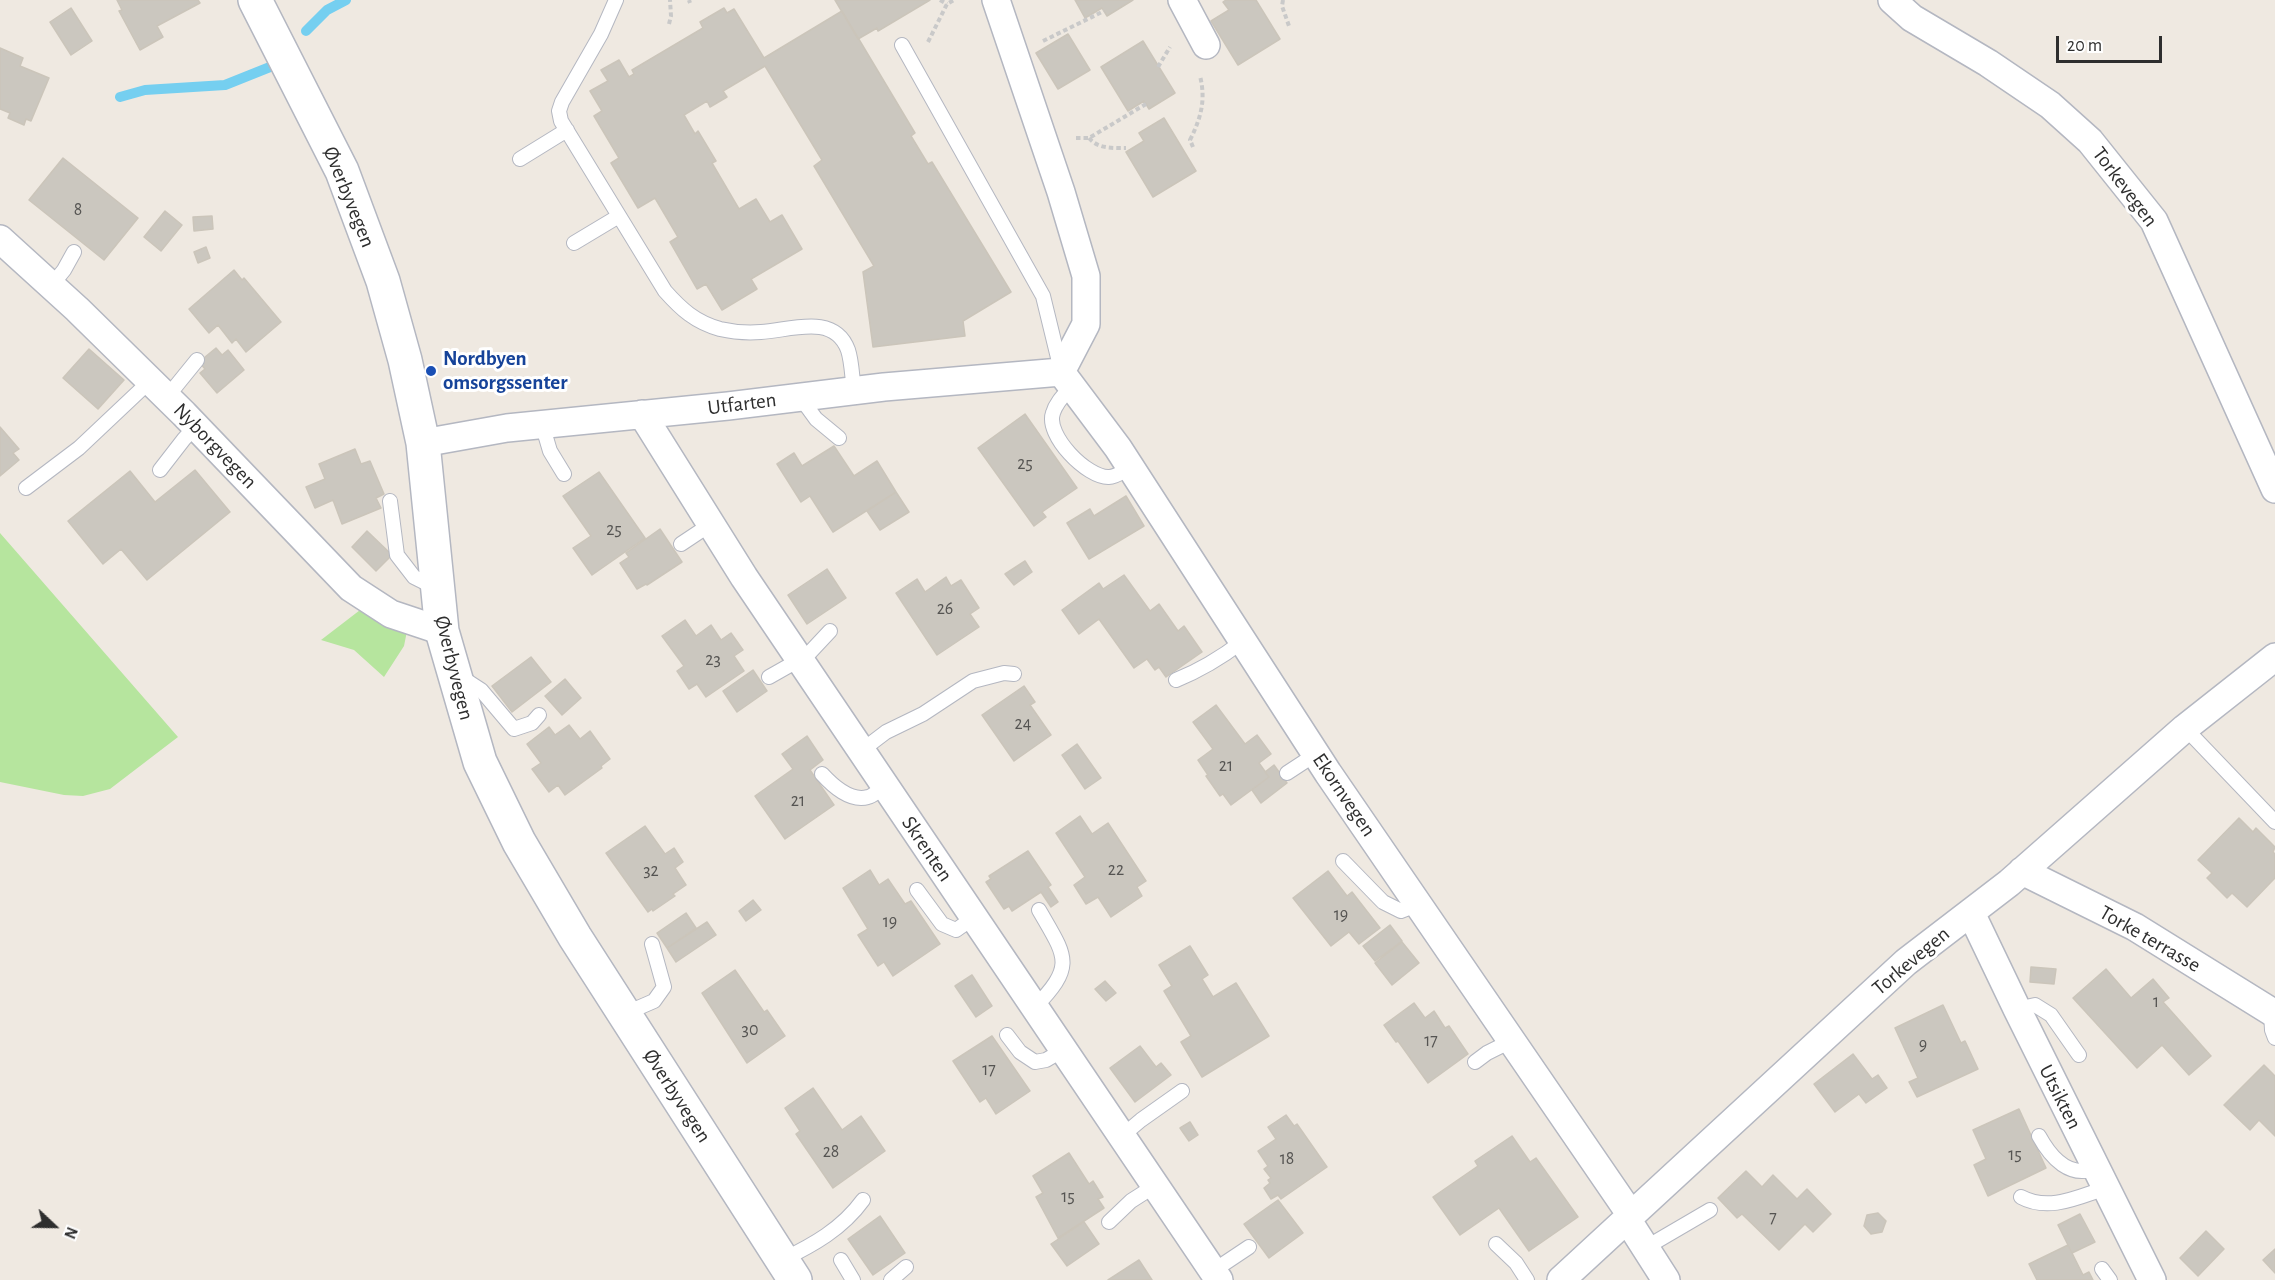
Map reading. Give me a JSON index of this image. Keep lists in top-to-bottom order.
{
  "streets": {
    "main road": ["Øverbyvegen"],
    "street": [
      "Torkevegen",
      "Utfarten",
      "Nyborgvegen",
      "Ekornvegen",
      "Skrenten",
      "Torke terrasse",
      "Utsikten"
    ]
  },
  "crossings": [
    ["Torkevegen", "Ekornvegen"],
    ["Torkevegen", "Torke terrasse"],
    ["Torkevegen", "Utsikten"],
    ["Øverbyvegen", "Utfarten"],
    ["Øverbyvegen", "Nyborgvegen"],
    ["Utfarten", "Ekornvegen"],
    ["Utfarten", "Skrenten"]
  ],
  "places": ["Nordbyen omsorgssenter"],
  "house_numbers": [
    "8",
    "25",
    "25",
    "26",
    "23",
    "24",
    "21",
    "21",
    "22",
    "32",
    "19",
    "19",
    "1",
    "30",
    "17",
    "9",
    "17",
    "28",
    "15",
    "18",
    "15",
    "7"
  ],
  "scale_bar": "20 m",
  "north": "right"
}
